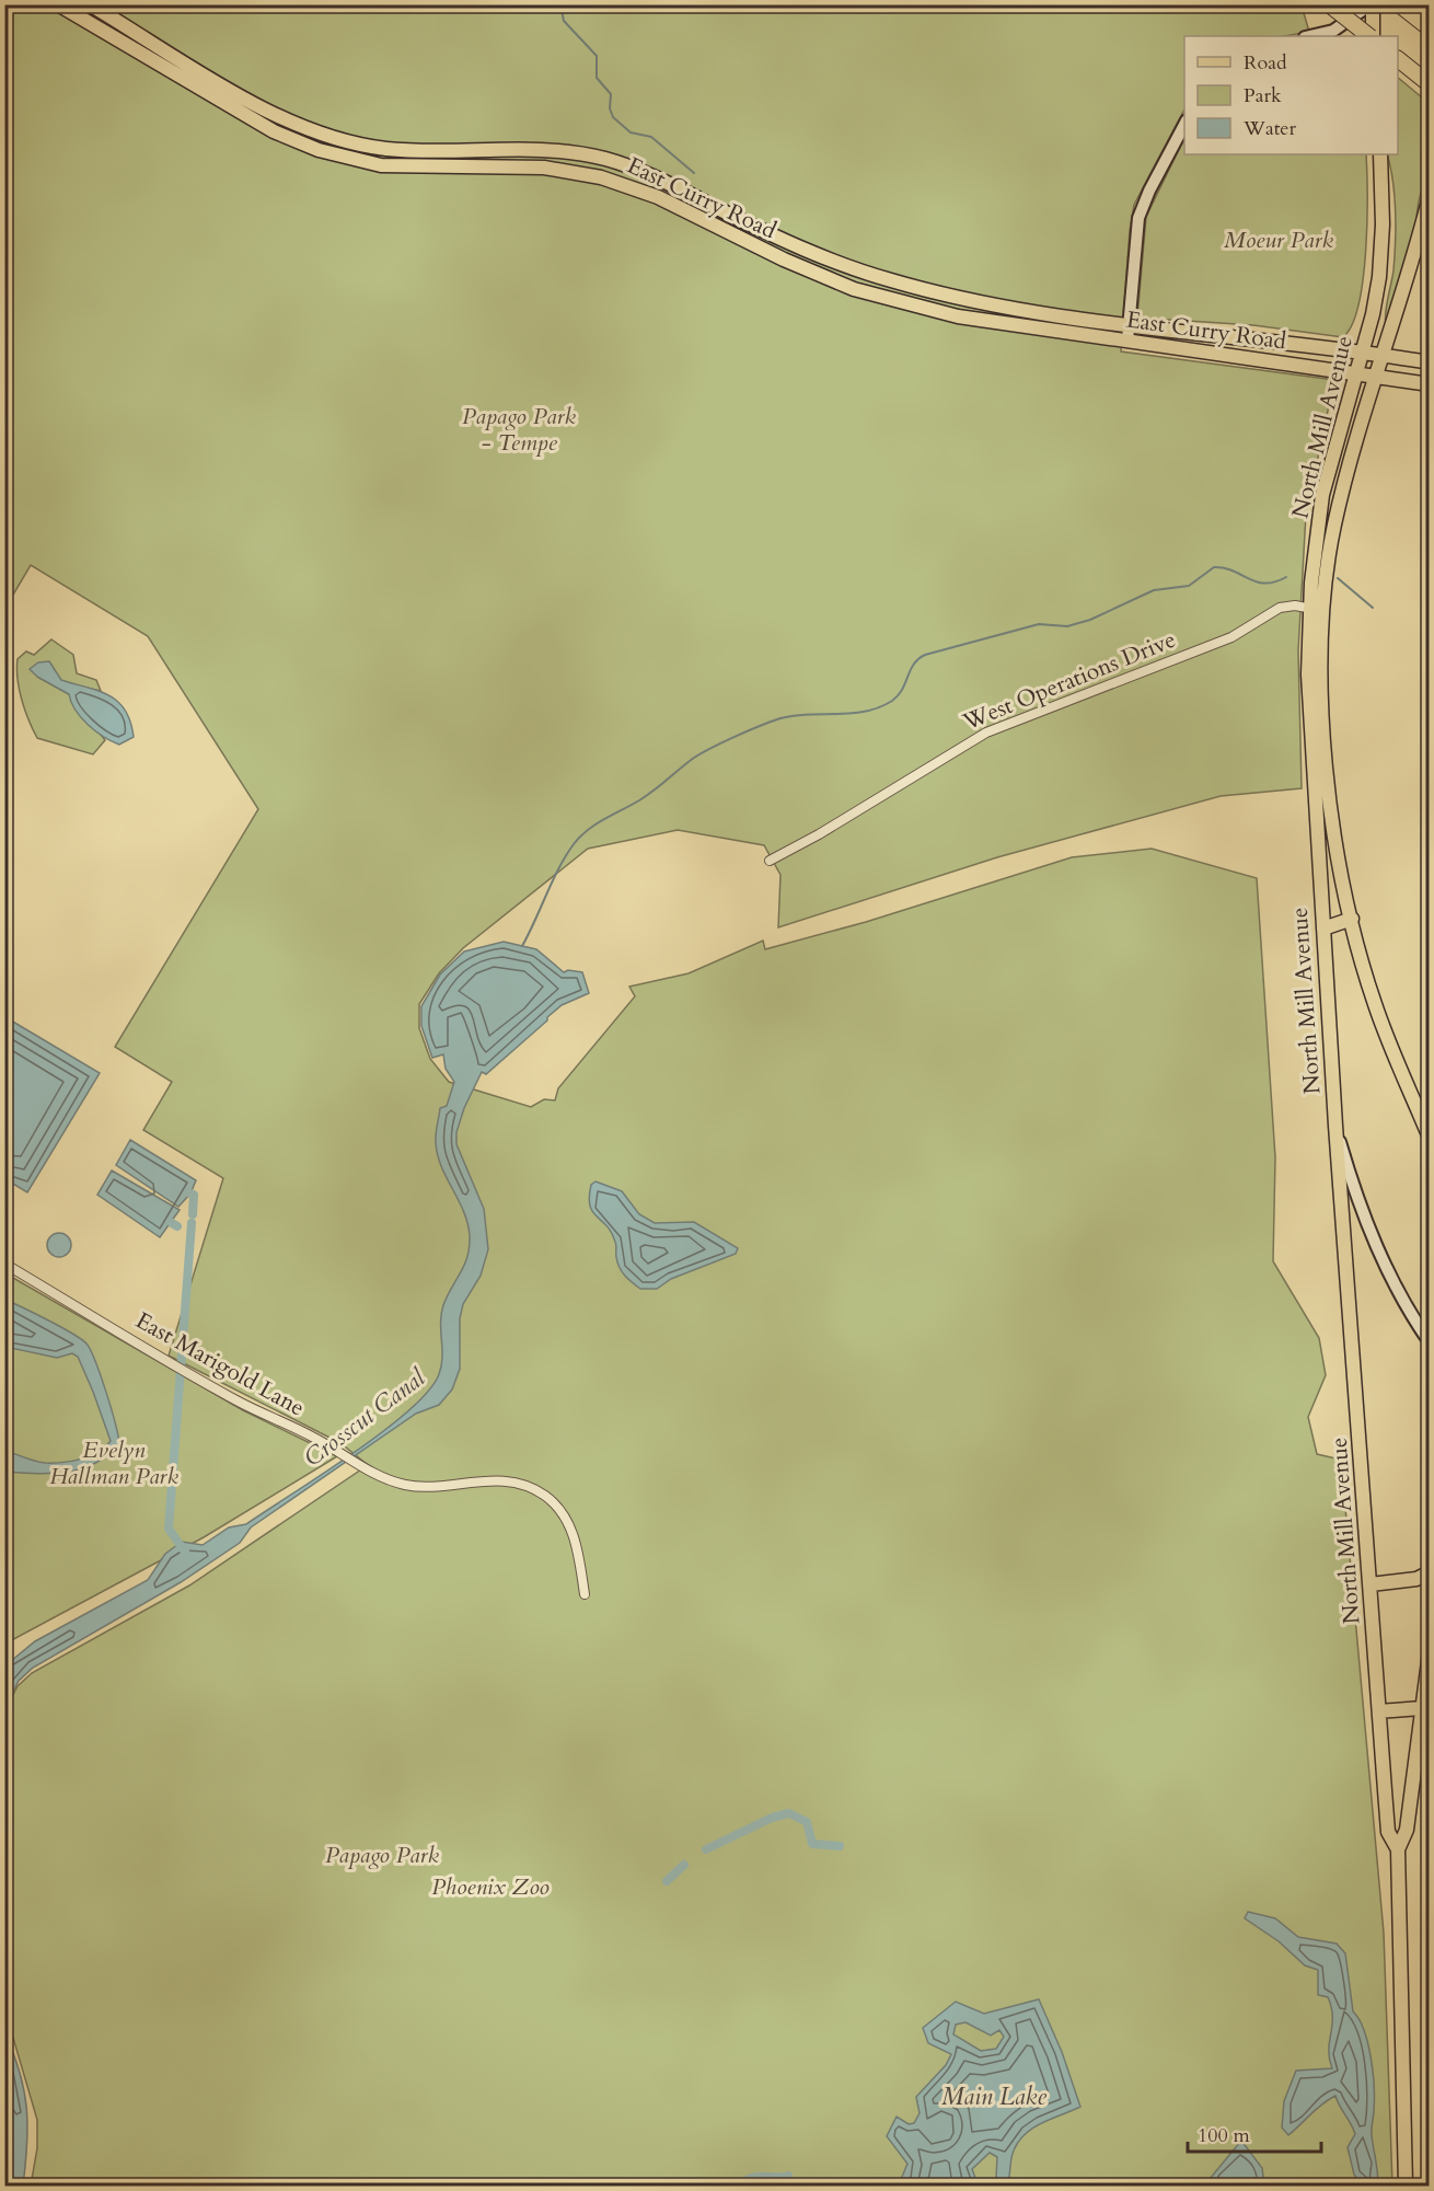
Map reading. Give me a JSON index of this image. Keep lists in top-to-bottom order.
{
  "streets": {
    "main road": ["East Curry Road", "North Mill Avenue"],
    "street": ["West Operations Drive", "East Marigold Lane"]
  },
  "crossings": [
    ["East Curry Road", "North Mill Avenue"],
    ["North Mill Avenue", "West Operations Drive"]
  ],
  "water": ["Crosscut Canal", "Main Lake"],
  "parks": [
    "Moeur Park",
    "Papago Park - Tempe",
    "Evelyn Hallman Park",
    "Papago Park",
    "Phoenix Zoo"
  ],
  "legend": ["Road", "Park", "Water"],
  "scale_bar": "100 m"
}
